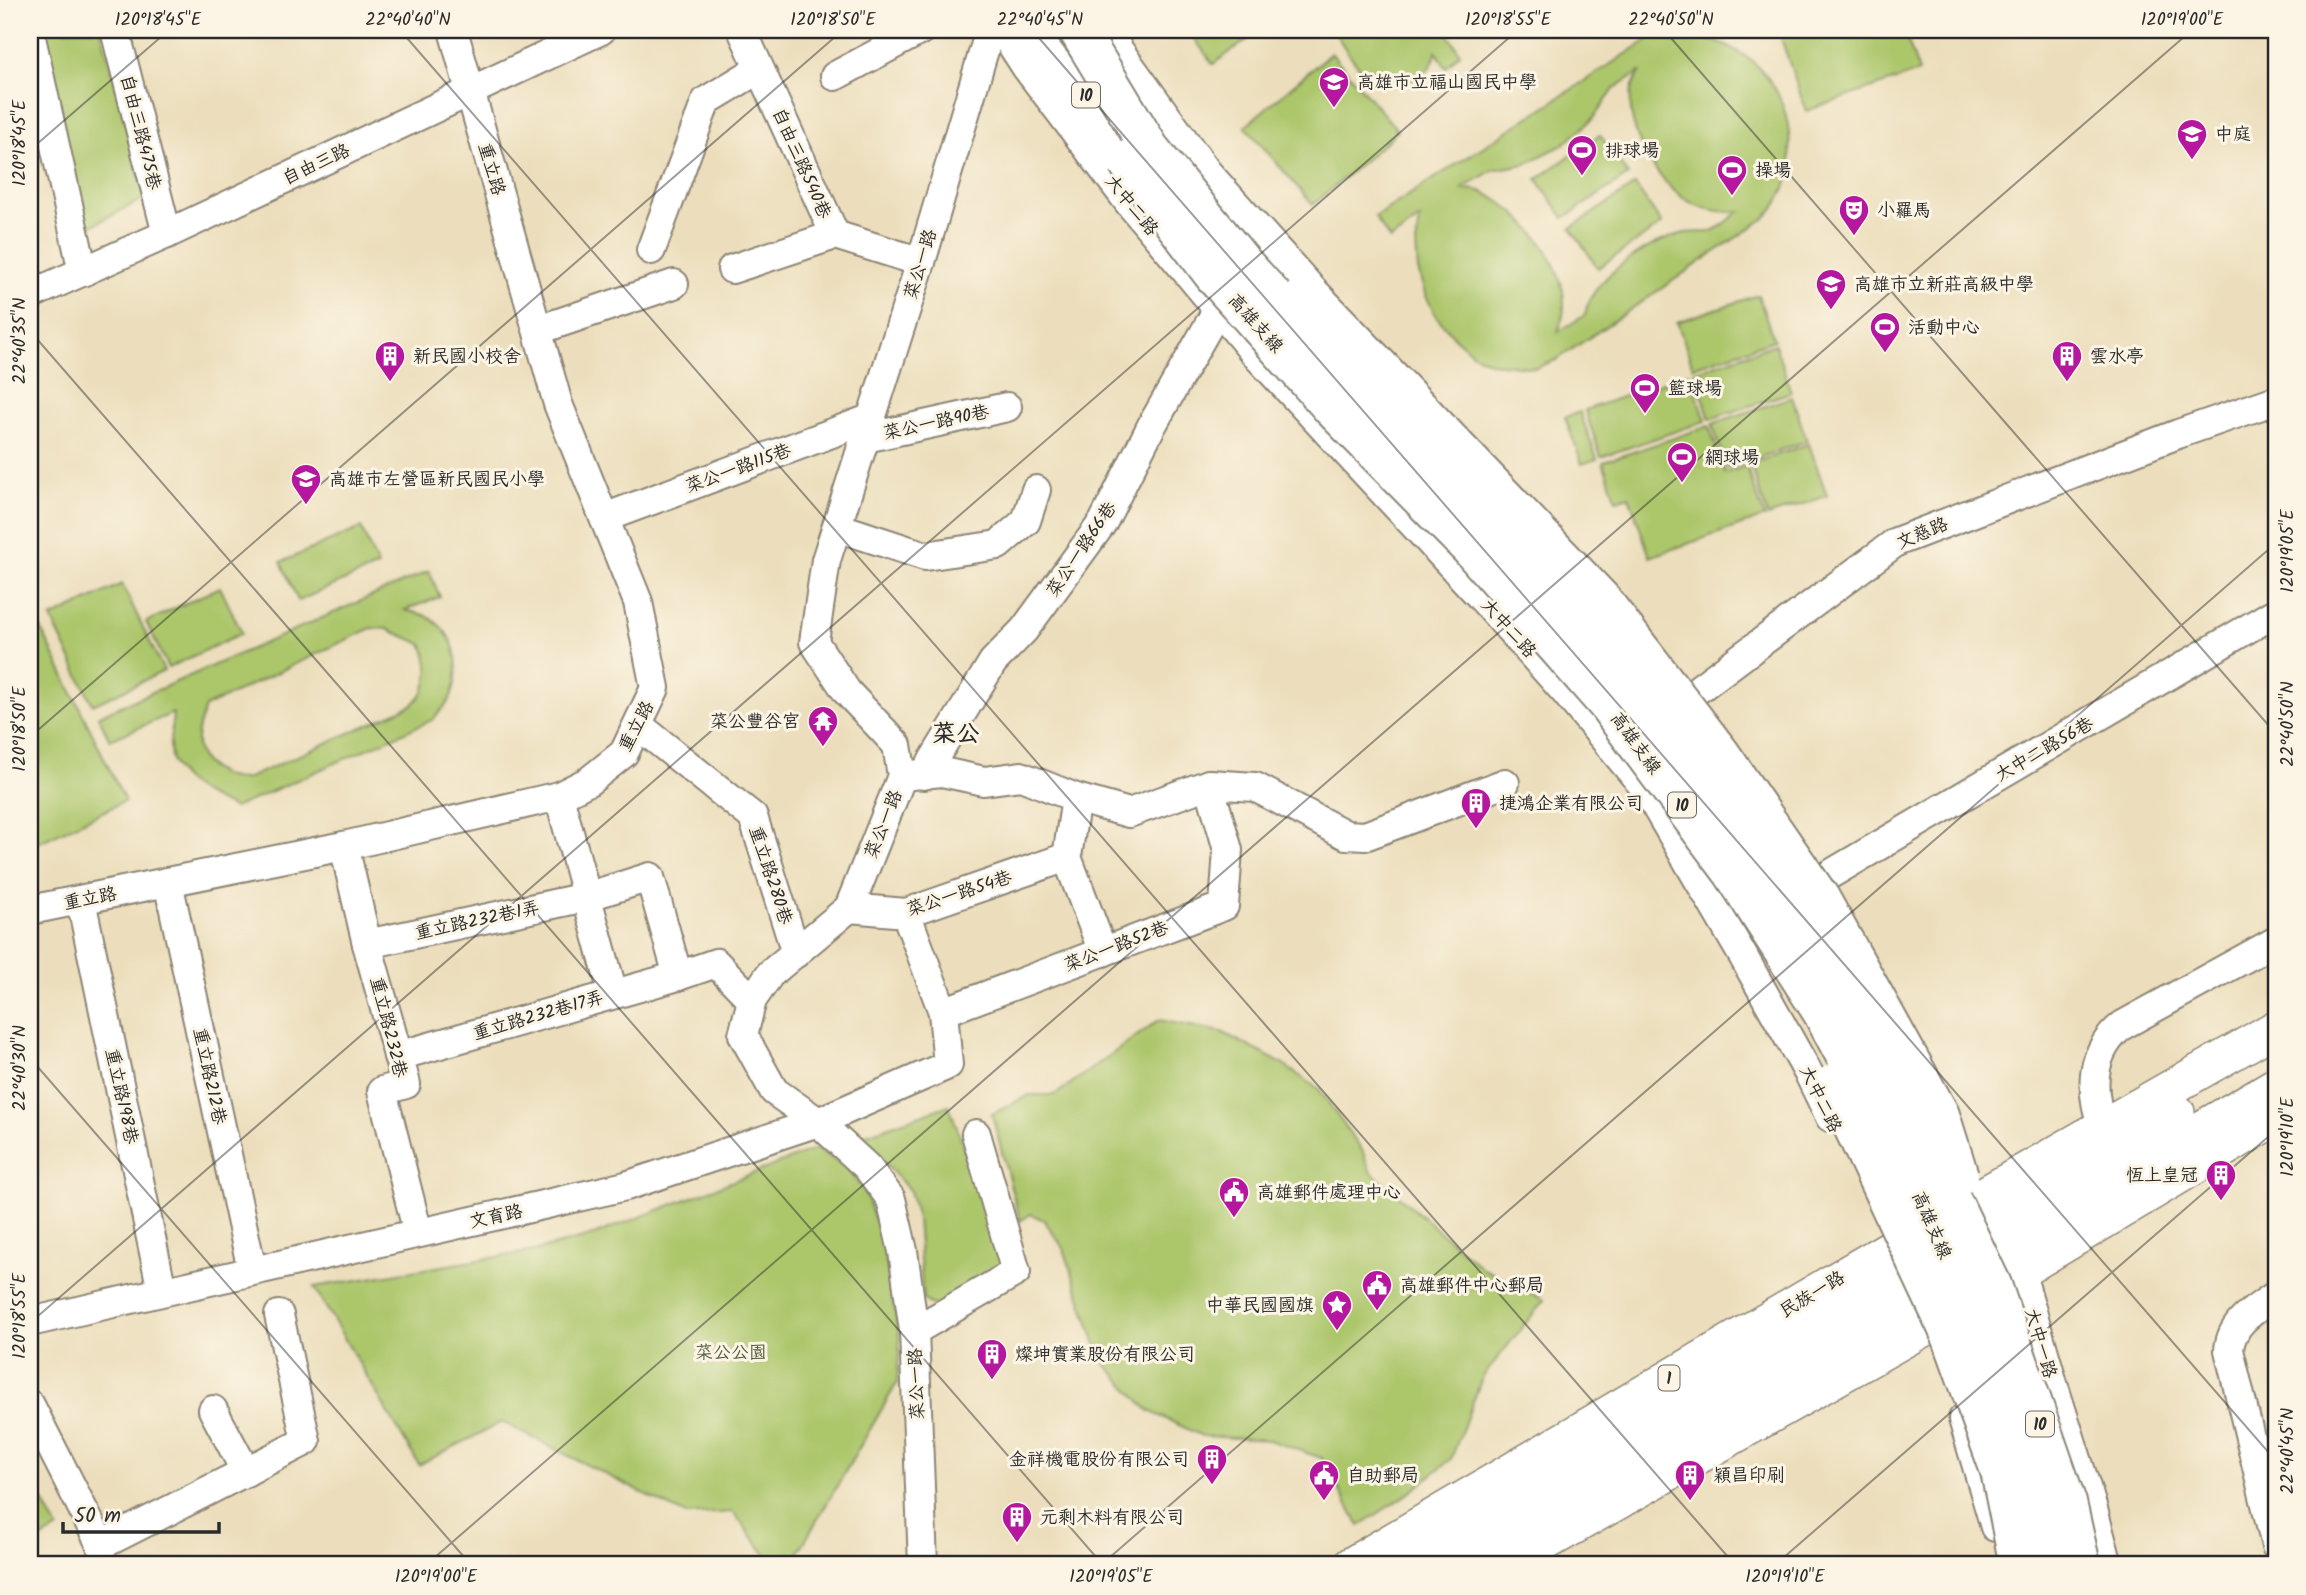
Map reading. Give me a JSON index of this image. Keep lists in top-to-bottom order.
{
  "streets": {
    "highway": ["10", "高雄支線"],
    "main road": ["民族一路", "1"],
    "street": [
      "自由三路475巷",
      "自由三路540巷",
      "自由三路",
      "重立路",
      "大中二路",
      "菜公一路",
      "菜公一路90巷",
      "菜公一路115巷",
      "文慈路",
      "菜公一路66巷",
      "大中二路56巷",
      "重立路280巷",
      "菜公一路54巷",
      "重立路232巷1弄",
      "菜公一路52巷",
      "重立路232巷17弄",
      "重立路232巷",
      "重立路212巷",
      "重立路198巷",
      "文育路",
      "大中一路"
    ]
  },
  "crossings": [
    ["自由三路475巷", "自由三路"],
    ["自由三路", "重立路"],
    ["重立路", "菜公一路115巷"],
    ["重立路", "重立路280巷"],
    ["重立路", "重立路232巷"],
    ["重立路", "重立路212巷"],
    ["重立路", "重立路198巷"],
    ["大中二路", "文慈路"],
    ["大中二路", "菜公一路66巷"],
    ["大中二路", "民族一路"],
    ["菜公一路", "菜公一路90巷"],
    ["菜公一路", "菜公一路115巷"],
    ["菜公一路", "菜公一路66巷"],
    ["菜公一路", "重立路280巷"],
    ["菜公一路", "菜公一路54巷"],
    ["菜公一路", "菜公一路52巷"],
    ["菜公一路", "重立路232巷17弄"],
    ["菜公一路", "文育路"],
    ["高雄支線", "民族一路"],
    ["高雄支線", "大中一路"],
    ["菜公一路90巷", "菜公一路115巷"],
    ["重立路280巷", "菜公一路54巷"],
    ["重立路280巷", "菜公一路52巷"],
    ["重立路280巷", "重立路232巷17弄"],
    ["重立路280巷", "文育路"],
    ["菜公一路54巷", "菜公一路52巷"],
    ["菜公一路54巷", "重立路232巷17弄"],
    ["菜公一路54巷", "文育路"],
    ["重立路232巷1弄", "重立路232巷17弄"],
    ["重立路232巷1弄", "重立路232巷"],
    ["菜公一路52巷", "重立路232巷17弄"],
    ["菜公一路52巷", "文育路"],
    ["重立路232巷17弄", "重立路232巷"],
    ["重立路232巷17弄", "文育路"],
    ["重立路232巷", "文育路"],
    ["重立路212巷", "文育路"],
    ["重立路198巷", "文育路"],
    ["民族一路", "大中一路"]
  ],
  "districts": ["菜公"],
  "parks": ["菜公公園"],
  "places": {
    "school or university": [
      "高雄市立福山國民中學",
      "中庭",
      "高雄市立新莊高級中學",
      "高雄市左營區新民國民小學"
    ],
    "sports": [
      "排球場",
      "操場",
      "活動中心",
      "籃球場",
      "網球場"
    ],
    "theatre": ["小羅馬"],
    "building": [
      "新民國小校舍",
      "雲水亭",
      "捷鴻企業有限公司",
      "恆上皇冠",
      "燦坤實業股份有限公司",
      "金祥機電股份有限公司",
      "穎昌印刷",
      "元剩木料有限公司"
    ],
    "temple": ["菜公豐谷宮"],
    "public building": ["高雄郵件處理中心", "高雄郵件中心郵局", "自助郵局"],
    "place": ["中華民國國旗"]
  },
  "scale_bar": "50 m",
  "coordinates": [
    "120°18'45\"E",
    "22°40'40\"N",
    "120°18'50\"E",
    "22°40'45\"N",
    "120°18'55\"E",
    "22°40'50\"N",
    "120°19'00\"E",
    "22°40'35\"N",
    "120°19'05\"E",
    "22°40'30\"N",
    "120°19'10\"E"
  ]
}
